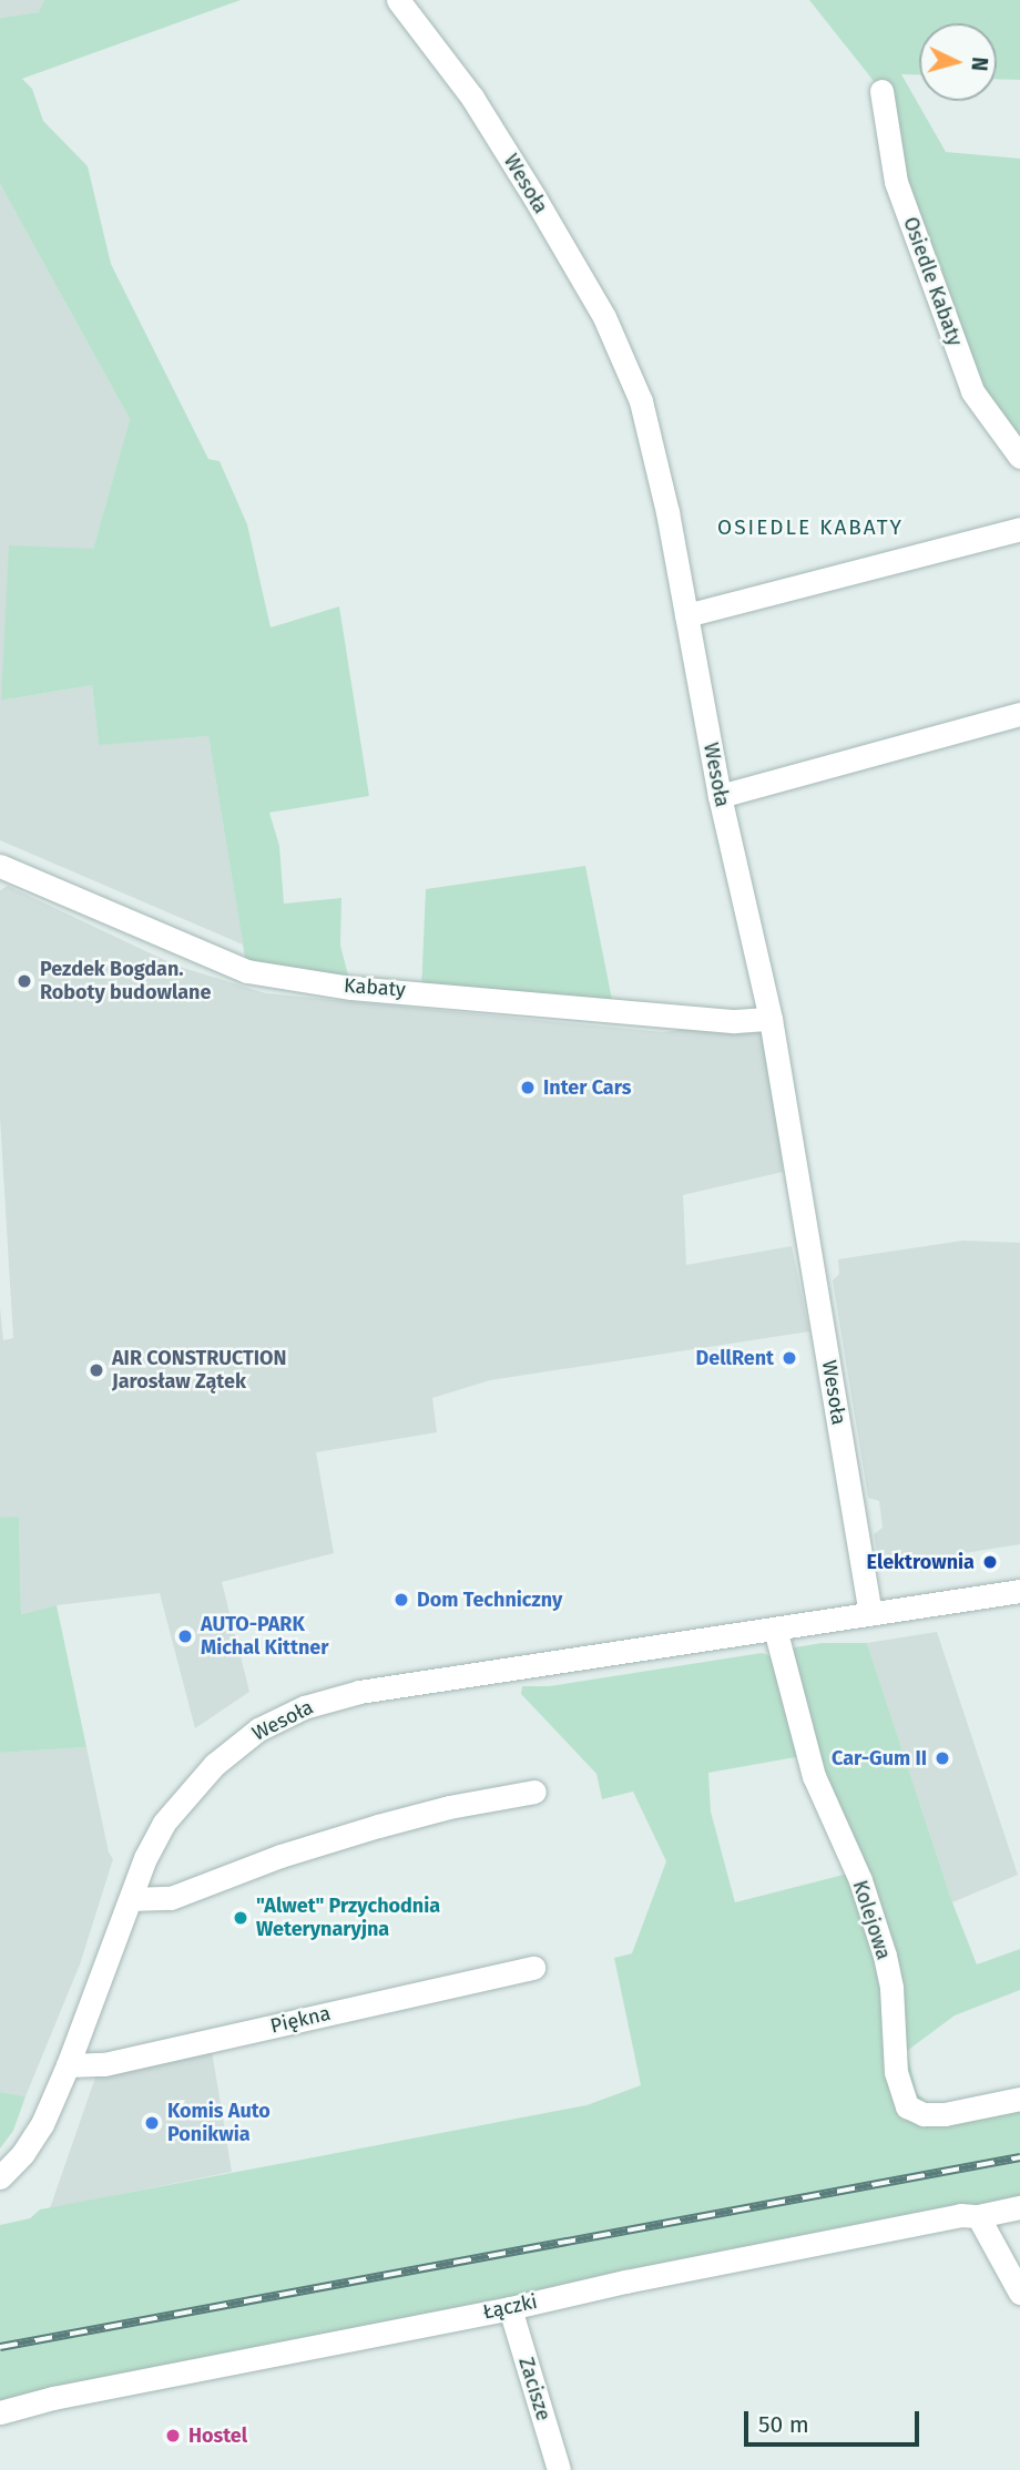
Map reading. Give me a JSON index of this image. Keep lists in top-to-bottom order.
{
  "streets": {
    "street": [
      "Wesoła",
      "Osiedle Kabaty",
      "Kabaty",
      "Kolejowa",
      "Piękna",
      "Łączki",
      "Zacisze"
    ]
  },
  "crossings": [
    ["Wesoła", "Kabaty"],
    ["Wesoła", "Kolejowa"],
    ["Wesoła", "Piękna"],
    ["Łączki", "Zacisze"]
  ],
  "districts": ["OSIEDLE KABATY"],
  "places": [
    "Pezdek Bogdan. Roboty budowlane",
    "Inter Cars",
    "DellRent",
    "AIR CONSTRUCTION Jarosław Zątek",
    "Elektrownia",
    "Dom Techniczny",
    "AUTO-PARK Michal Kittner",
    "Car-Gum II",
    "\"Alwet\" Przychodnia Weterynaryjna",
    "Komis Auto Ponikwia",
    "Hostel"
  ],
  "scale_bar": "50 m",
  "north": "right"
}
